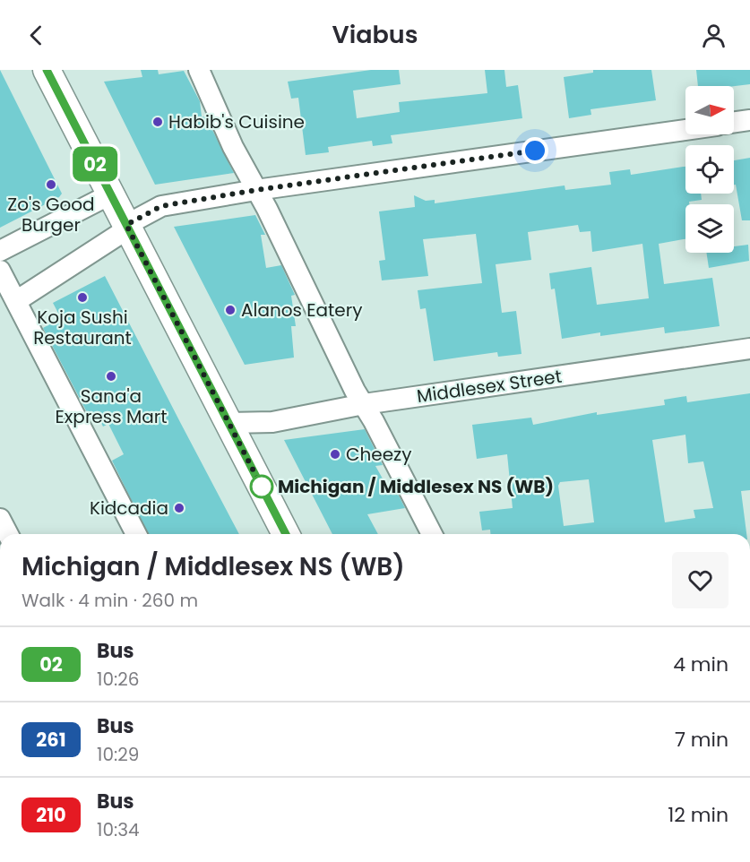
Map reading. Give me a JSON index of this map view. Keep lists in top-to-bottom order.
{
  "streets": {
    "street": ["Middlesex Street"]
  },
  "places": [
    "Habib's Cuisine",
    "Zo's Good Burger",
    "Koja Sushi Restaurant",
    "Alanos Eatery",
    "Sana'a Express Mart",
    "Cheezy",
    "Michigan / Middlesex NS (WB)",
    "Kidcadia"
  ],
  "lines": ["bus line 02"],
  "north": "right",
  "page": {
    "header": "Viabus",
    "on_map": "02",
    "heading": ["Michigan / Middlesex NS (WB)", "Walk · 4 min · 260 m"],
    "list": [
      {
        "mark": "02",
        "name": "Bus",
        "note": "10:26",
        "value": "4 min"
      },
      {
        "mark": "261",
        "name": "Bus",
        "note": "10:29",
        "value": "7 min"
      },
      {
        "mark": "210",
        "name": "Bus",
        "note": "10:34",
        "value": "12 min"
      }
    ]
  }
}
